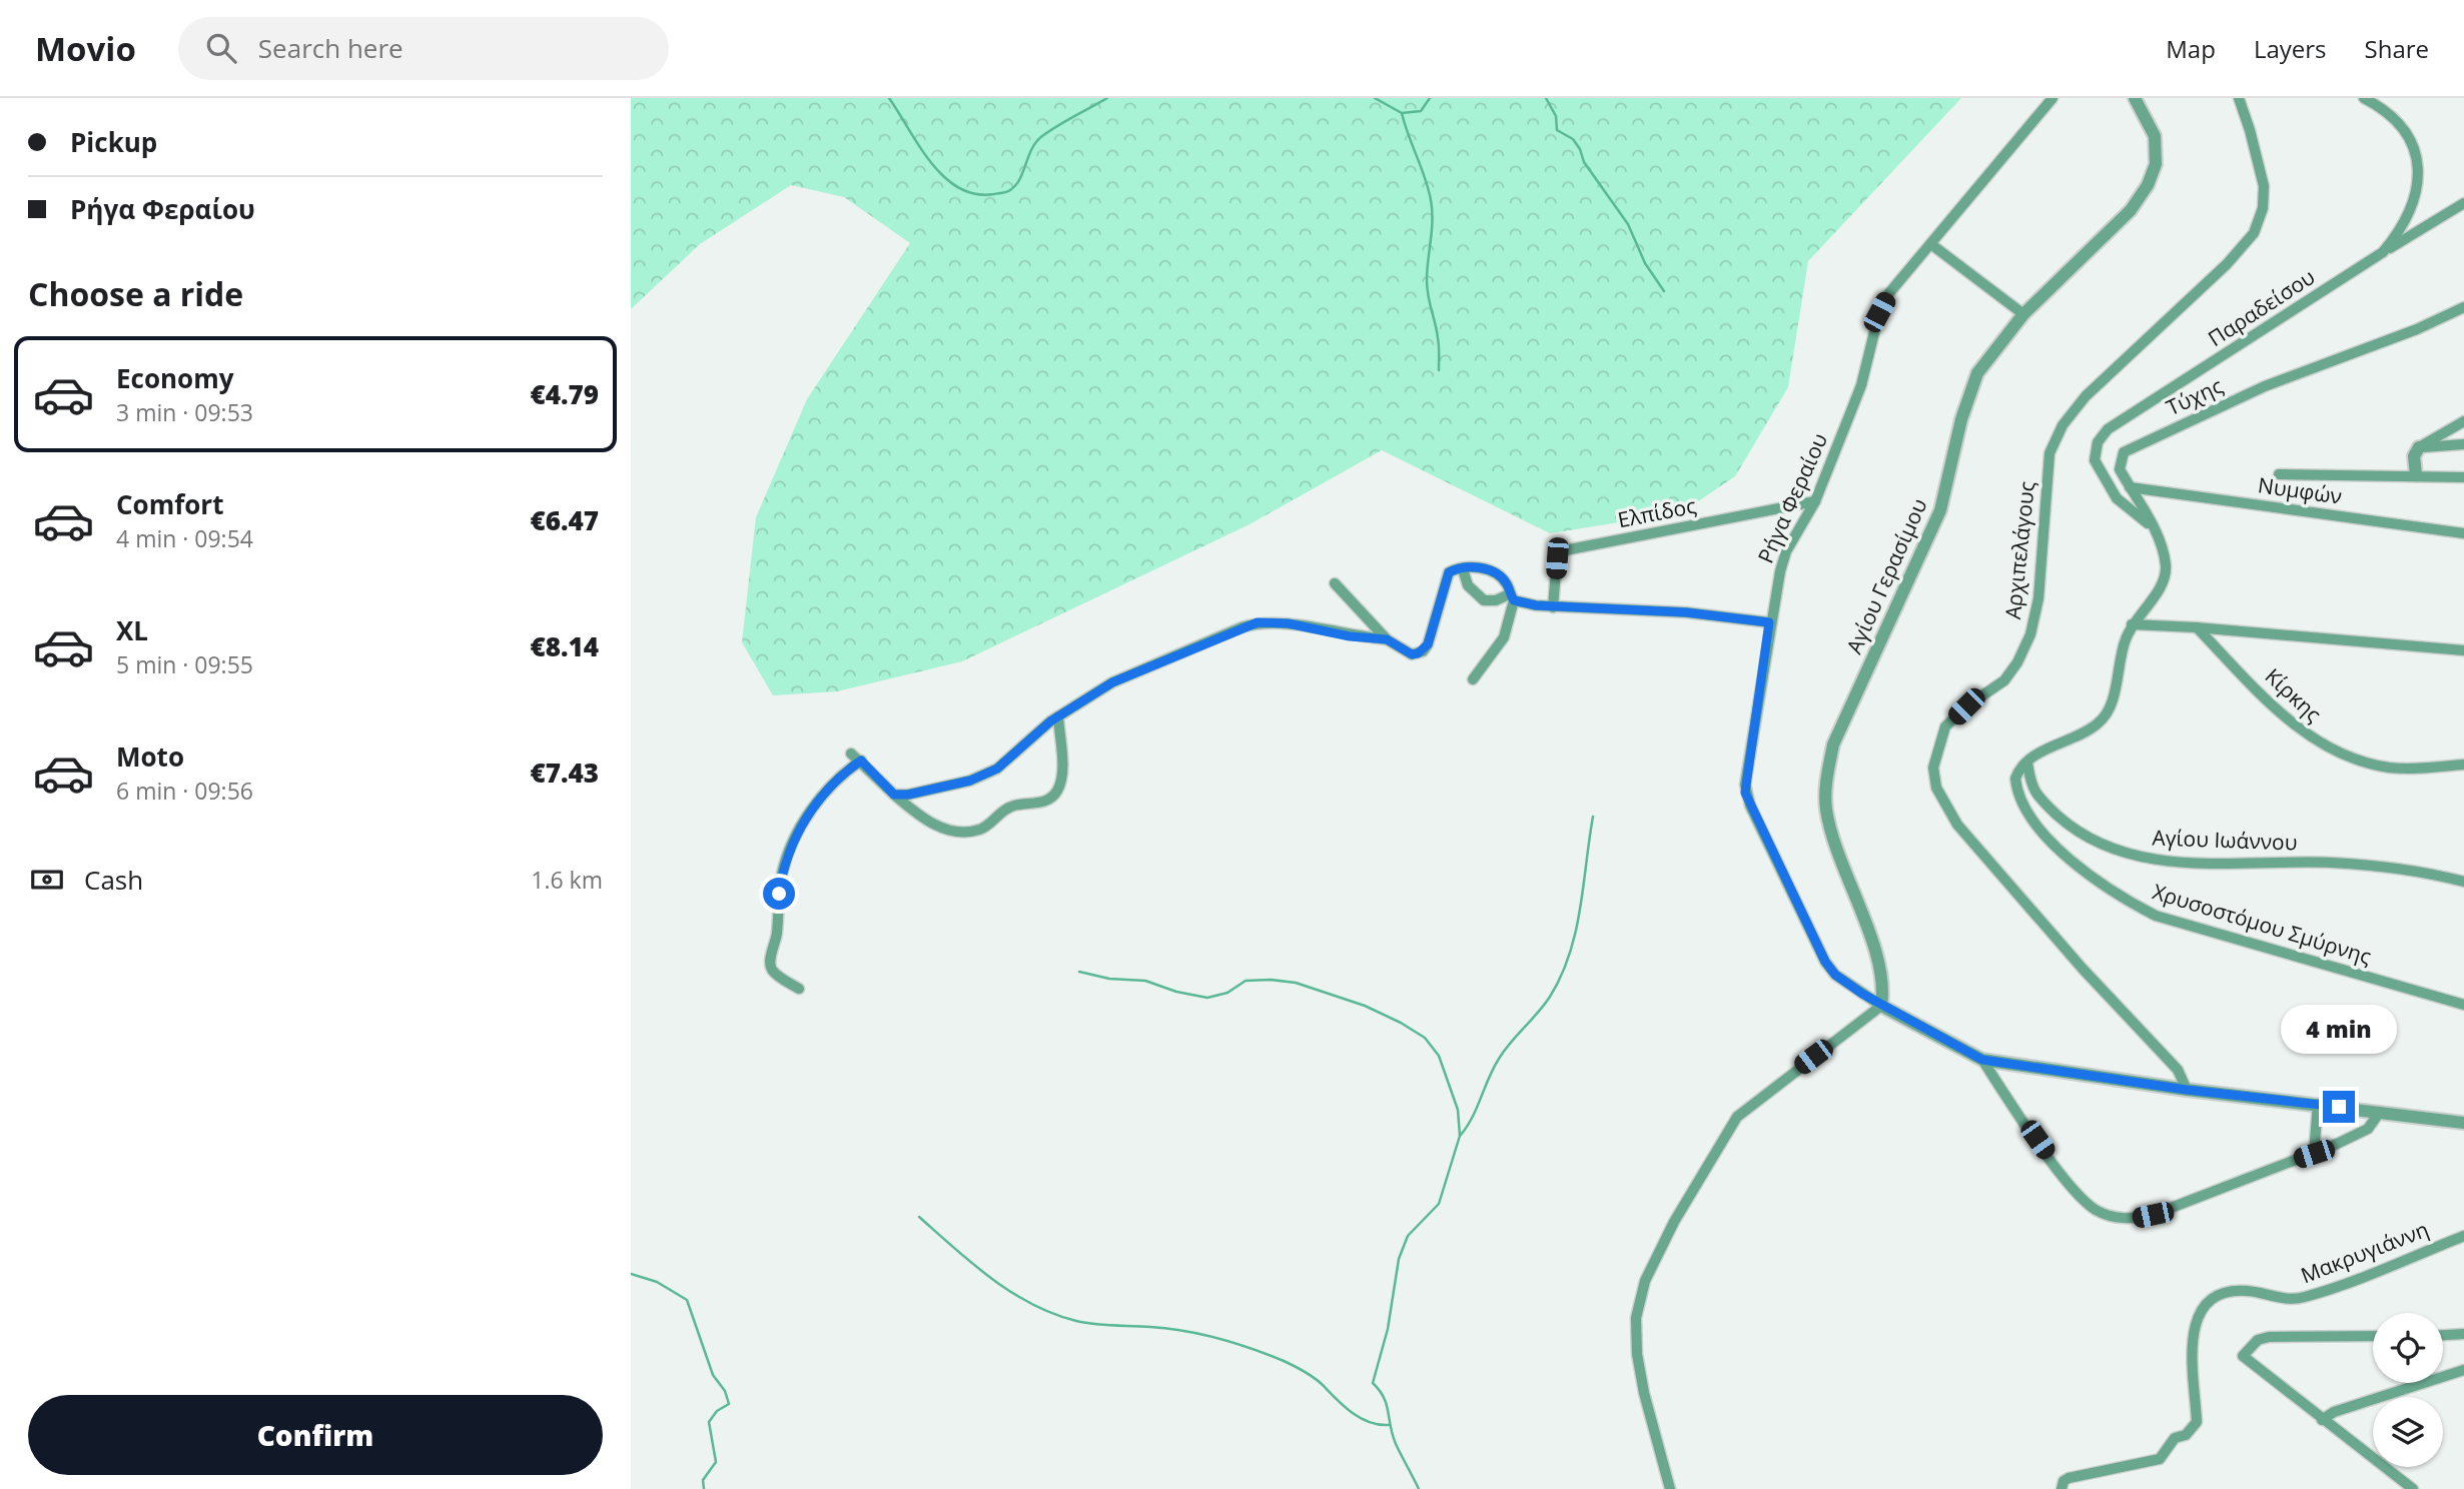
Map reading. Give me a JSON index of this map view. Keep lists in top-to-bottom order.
{
  "streets": {
    "street": [
      "Παραδείσου",
      "Τύχης",
      "Νυμφών",
      "Ρήγα Φεραίου",
      "Ελπίδος",
      "Αρχιπελάγους",
      "Αγίου Γερασίμου",
      "Κίρκης",
      "Αγίου Ιωάννου",
      "Χρυσοστόμου Σμύρνης",
      "Μακρυγιάννη"
    ]
  },
  "crossings": [
    ["Παραδείσου", "Τύχης"],
    ["Τύχης", "Νυμφών"],
    ["Ρήγα Φεραίου", "Ελπίδος"],
    ["Ρήγα Φεραίου", "Αρχιπελάγους"],
    ["Ρήγα Φεραίου", "Αγίου Γερασίμου"],
    ["Αγίου Ιωάννου", "Χρυσοστόμου Σμύρνης"]
  ],
  "page": {
    "header": "Movio",
    "search": "Search here",
    "nav": ["Map", "Layers", "Share"],
    "banner": ["Pickup", "Ρήγα Φεραίου"],
    "heading": "Choose a ride",
    "list": [
      {
        "name": "Economy",
        "note": "3 min · 09:53",
        "value": "€4.79"
      },
      {
        "name": "Comfort",
        "note": "4 min · 09:54",
        "value": "€6.47"
      },
      {
        "name": "XL",
        "note": "5 min · 09:55",
        "value": "€8.14"
      },
      {
        "name": "Moto",
        "note": "6 min · 09:56",
        "value": "€7.43"
      }
    ],
    "pay": ["Cash", "1.6 km"],
    "bubble": "4 min",
    "buttons": "Confirm"
  }
}
